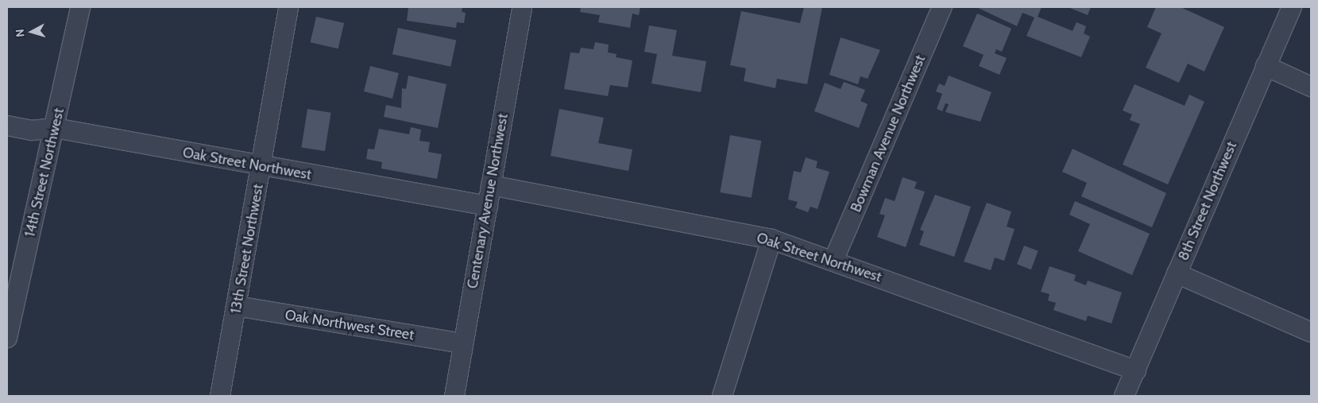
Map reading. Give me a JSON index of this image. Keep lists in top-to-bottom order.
{
  "streets": {
    "street": [
      "Bowman Avenue Northwest",
      "Oak Street Northwest",
      "14th Street Northwest",
      "Centenary Avenue Northwest",
      "8th Street Northwest",
      "13th Street Northwest",
      "Oak Northwest Street"
    ]
  },
  "crossings": [
    ["Bowman Avenue Northwest", "Oak Street Northwest"],
    ["Oak Street Northwest", "14th Street Northwest"],
    ["Oak Street Northwest", "Centenary Avenue Northwest"],
    ["Oak Street Northwest", "8th Street Northwest"],
    ["Oak Street Northwest", "13th Street Northwest"],
    ["Centenary Avenue Northwest", "Oak Northwest Street"],
    ["13th Street Northwest", "Oak Northwest Street"]
  ],
  "north": "left"
}
